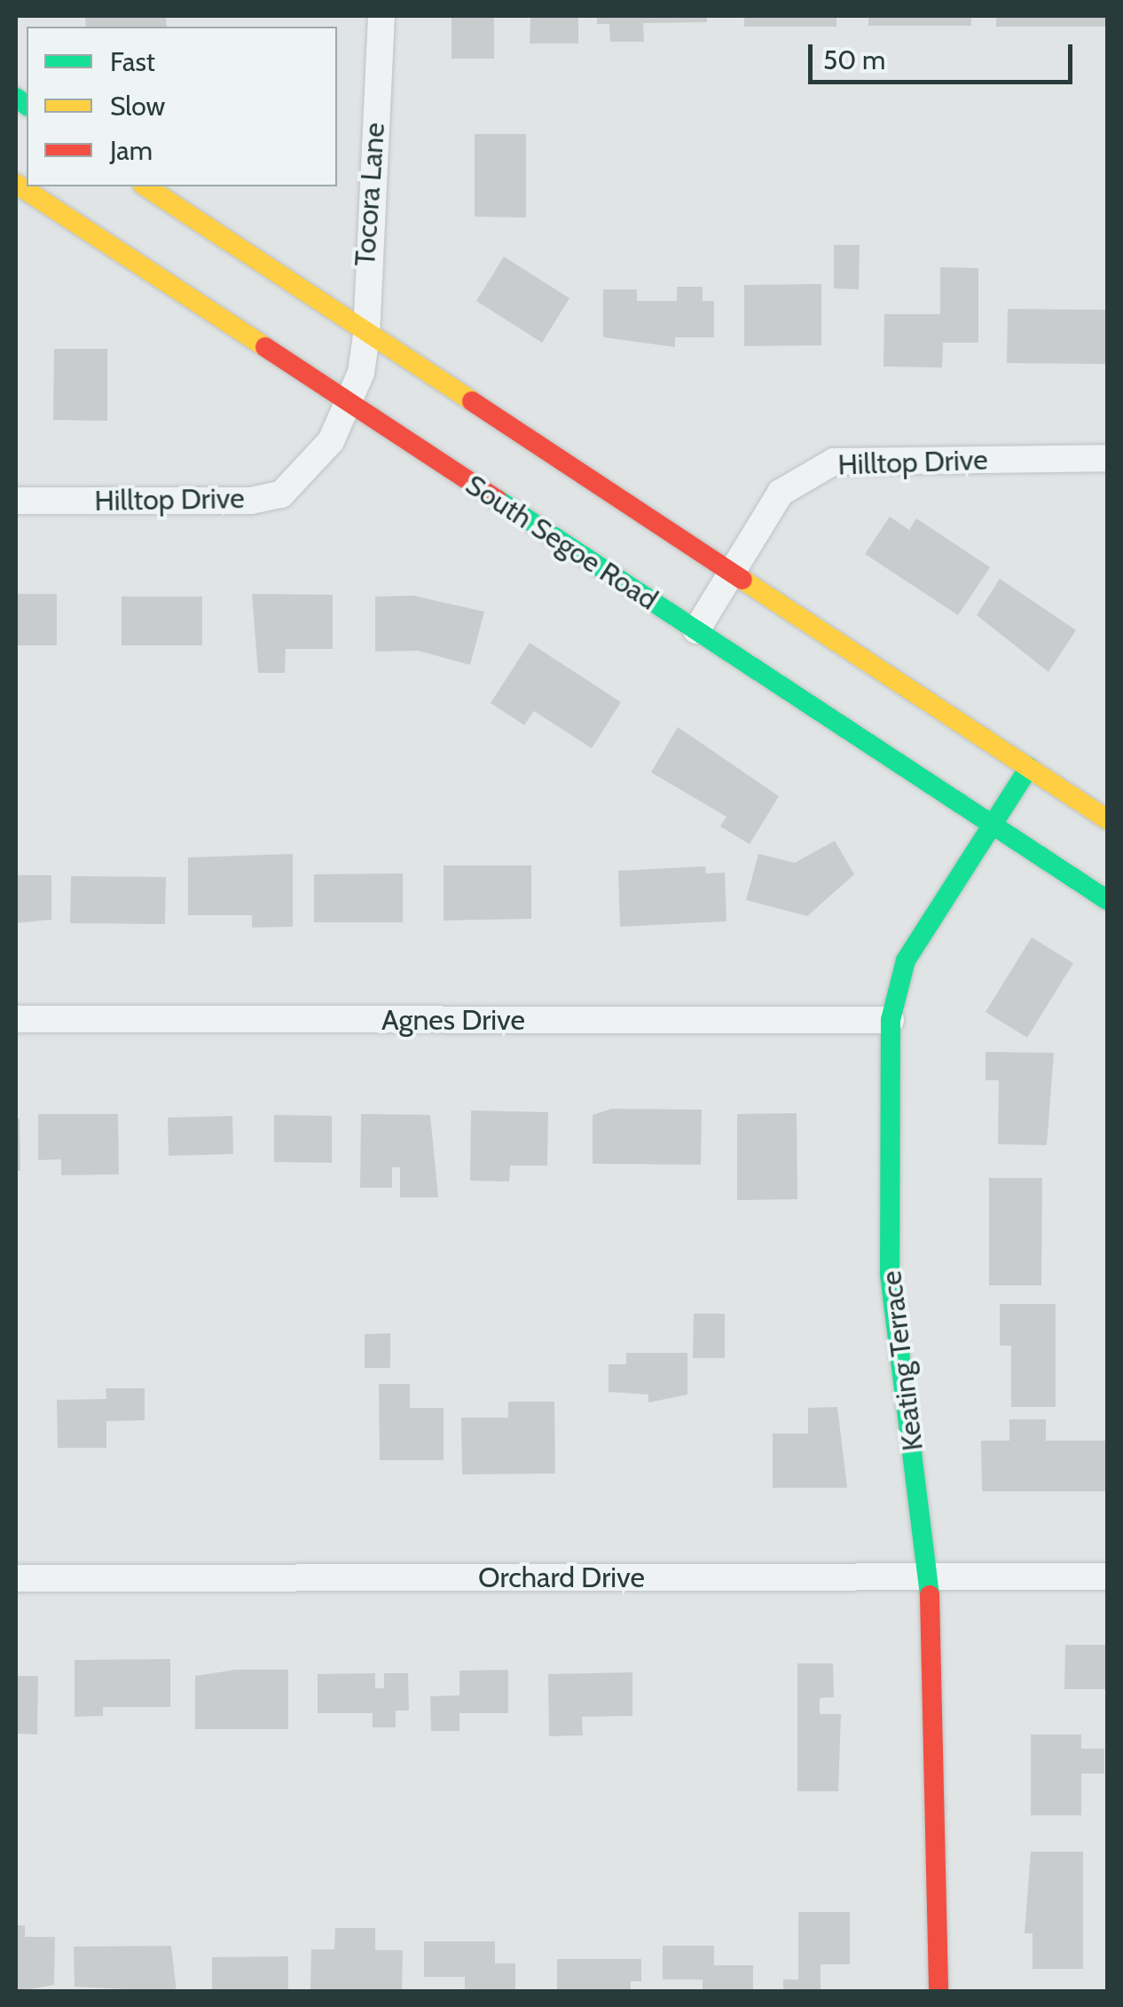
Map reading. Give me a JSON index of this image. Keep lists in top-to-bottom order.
{
  "streets": {
    "street": [
      "Tocora Lane",
      "Hilltop Drive",
      "South Segoe Road",
      "Agnes Drive",
      "Keating Terrace",
      "Orchard Drive"
    ]
  },
  "crossings": [
    ["Tocora Lane", "Hilltop Drive"],
    ["Hilltop Drive", "South Segoe Road"],
    ["South Segoe Road", "Keating Terrace"],
    ["Agnes Drive", "Keating Terrace"],
    ["Keating Terrace", "Orchard Drive"]
  ],
  "legend": ["Fast", "Slow", "Jam"],
  "scale_bar": "50 m"
}
